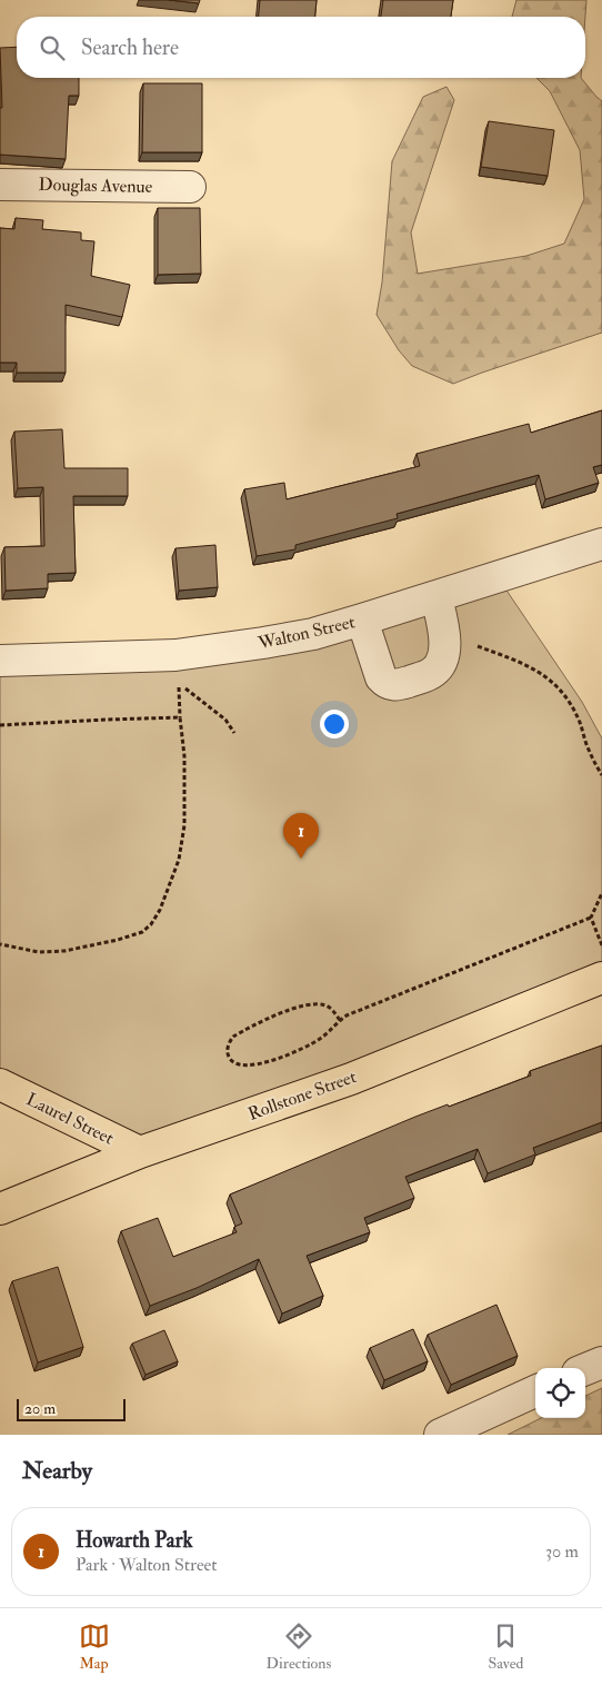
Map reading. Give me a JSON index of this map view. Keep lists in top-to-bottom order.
{
  "streets": {
    "main road": ["Rollstone Street", "Laurel Street"],
    "street": ["Douglas Avenue", "Walton Street"]
  },
  "crossings": [
    ["Rollstone Street", "Laurel Street"]
  ],
  "scale_bar": "20 m",
  "page": {
    "search": "Search here",
    "pins": "1",
    "scale": "20 m",
    "heading": "Nearby",
    "list": [
      {
        "mark": "1",
        "name": "Howarth Park",
        "note": "Park · Walton Street",
        "value": "30 m"
      }
    ],
    "nav": ["Map", "Directions", "Saved"]
  }
}
